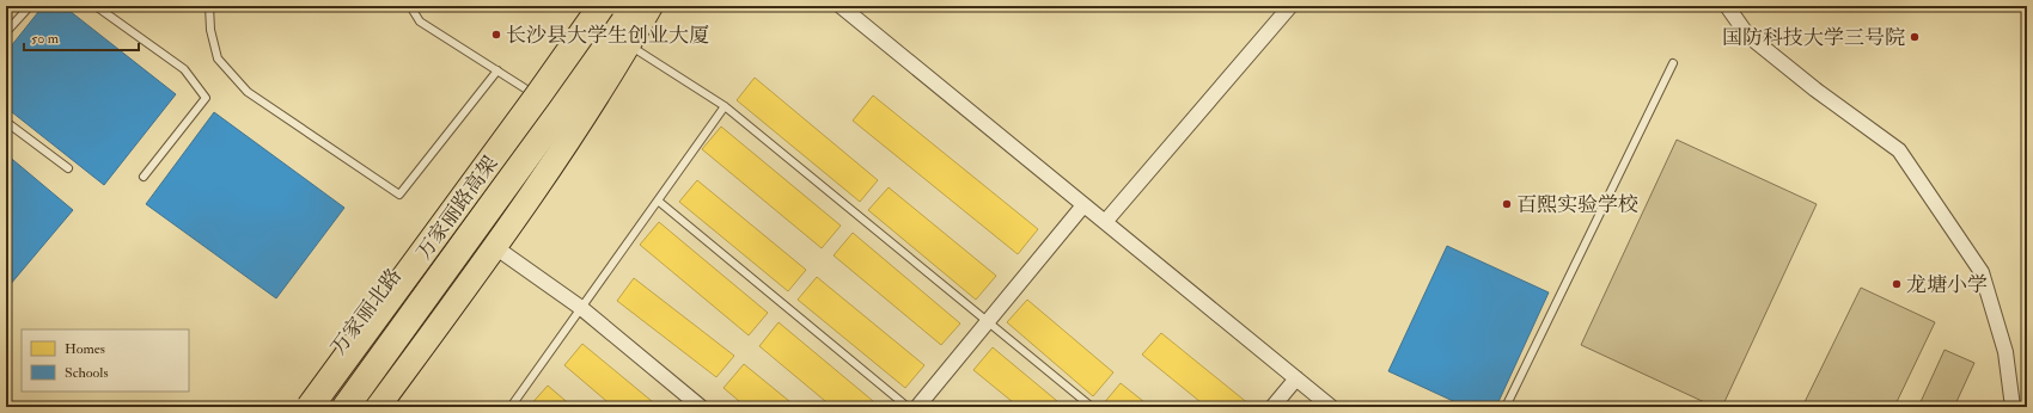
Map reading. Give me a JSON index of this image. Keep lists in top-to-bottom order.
{
  "streets": {
    "highway": ["万家丽路高架"],
    "main road": ["万家丽北路"]
  },
  "places": [
    "长沙县大学生创业大厦",
    "国防科技大学三号院",
    "百熙实验学校",
    "龙塘小学"
  ],
  "legend": ["Homes", "Schools"],
  "scale_bar": "50 m"
}
